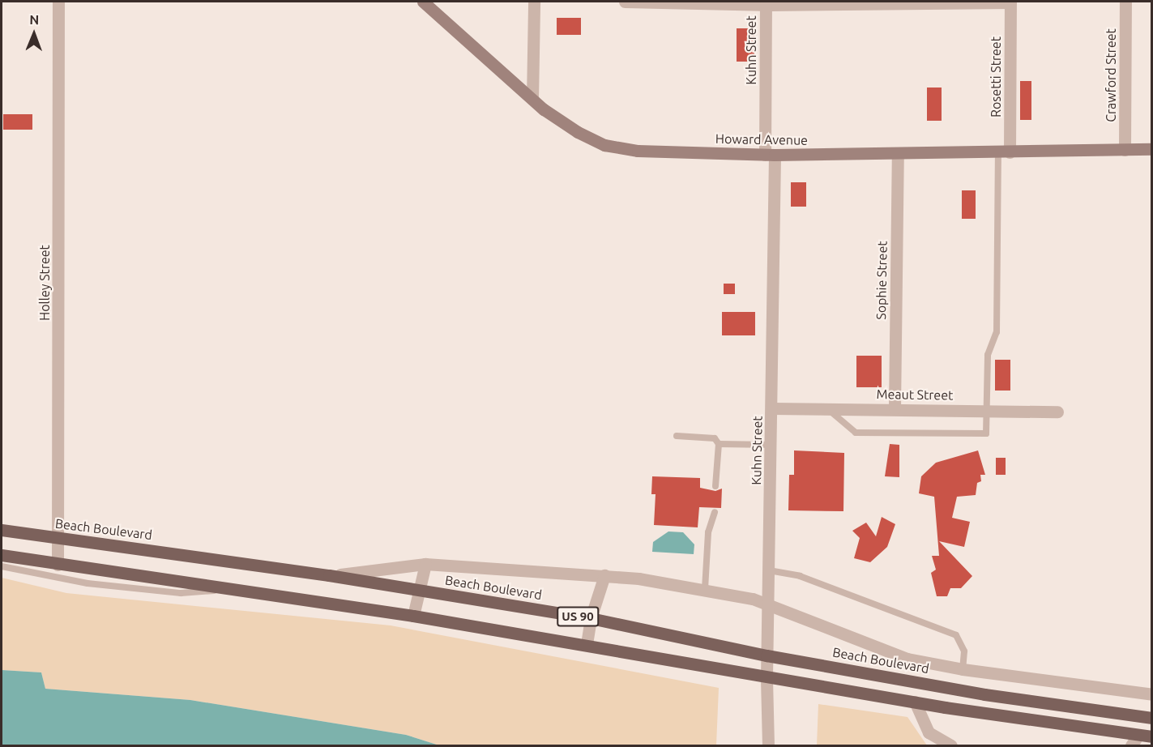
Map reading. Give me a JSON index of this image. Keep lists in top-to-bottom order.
{
  "streets": {
    "main road": ["Howard Avenue", "Beach Boulevard", "US 90"],
    "street": [
      "Kuhn Street",
      "Crawford Street",
      "Rosetti Street",
      "Sophie Street",
      "Holley Street",
      "Meaut Street"
    ]
  },
  "crossings": [
    ["Kuhn Street", "Howard Avenue"],
    ["Kuhn Street", "Meaut Street"],
    ["Kuhn Street", "Beach Boulevard"],
    ["Kuhn Street", "US 90"],
    ["Crawford Street", "Howard Avenue"],
    ["Rosetti Street", "Howard Avenue"],
    ["Howard Avenue", "Sophie Street"],
    ["Sophie Street", "Meaut Street"],
    ["Holley Street", "Beach Boulevard"],
    ["Holley Street", "US 90"]
  ],
  "north": "top"
}
